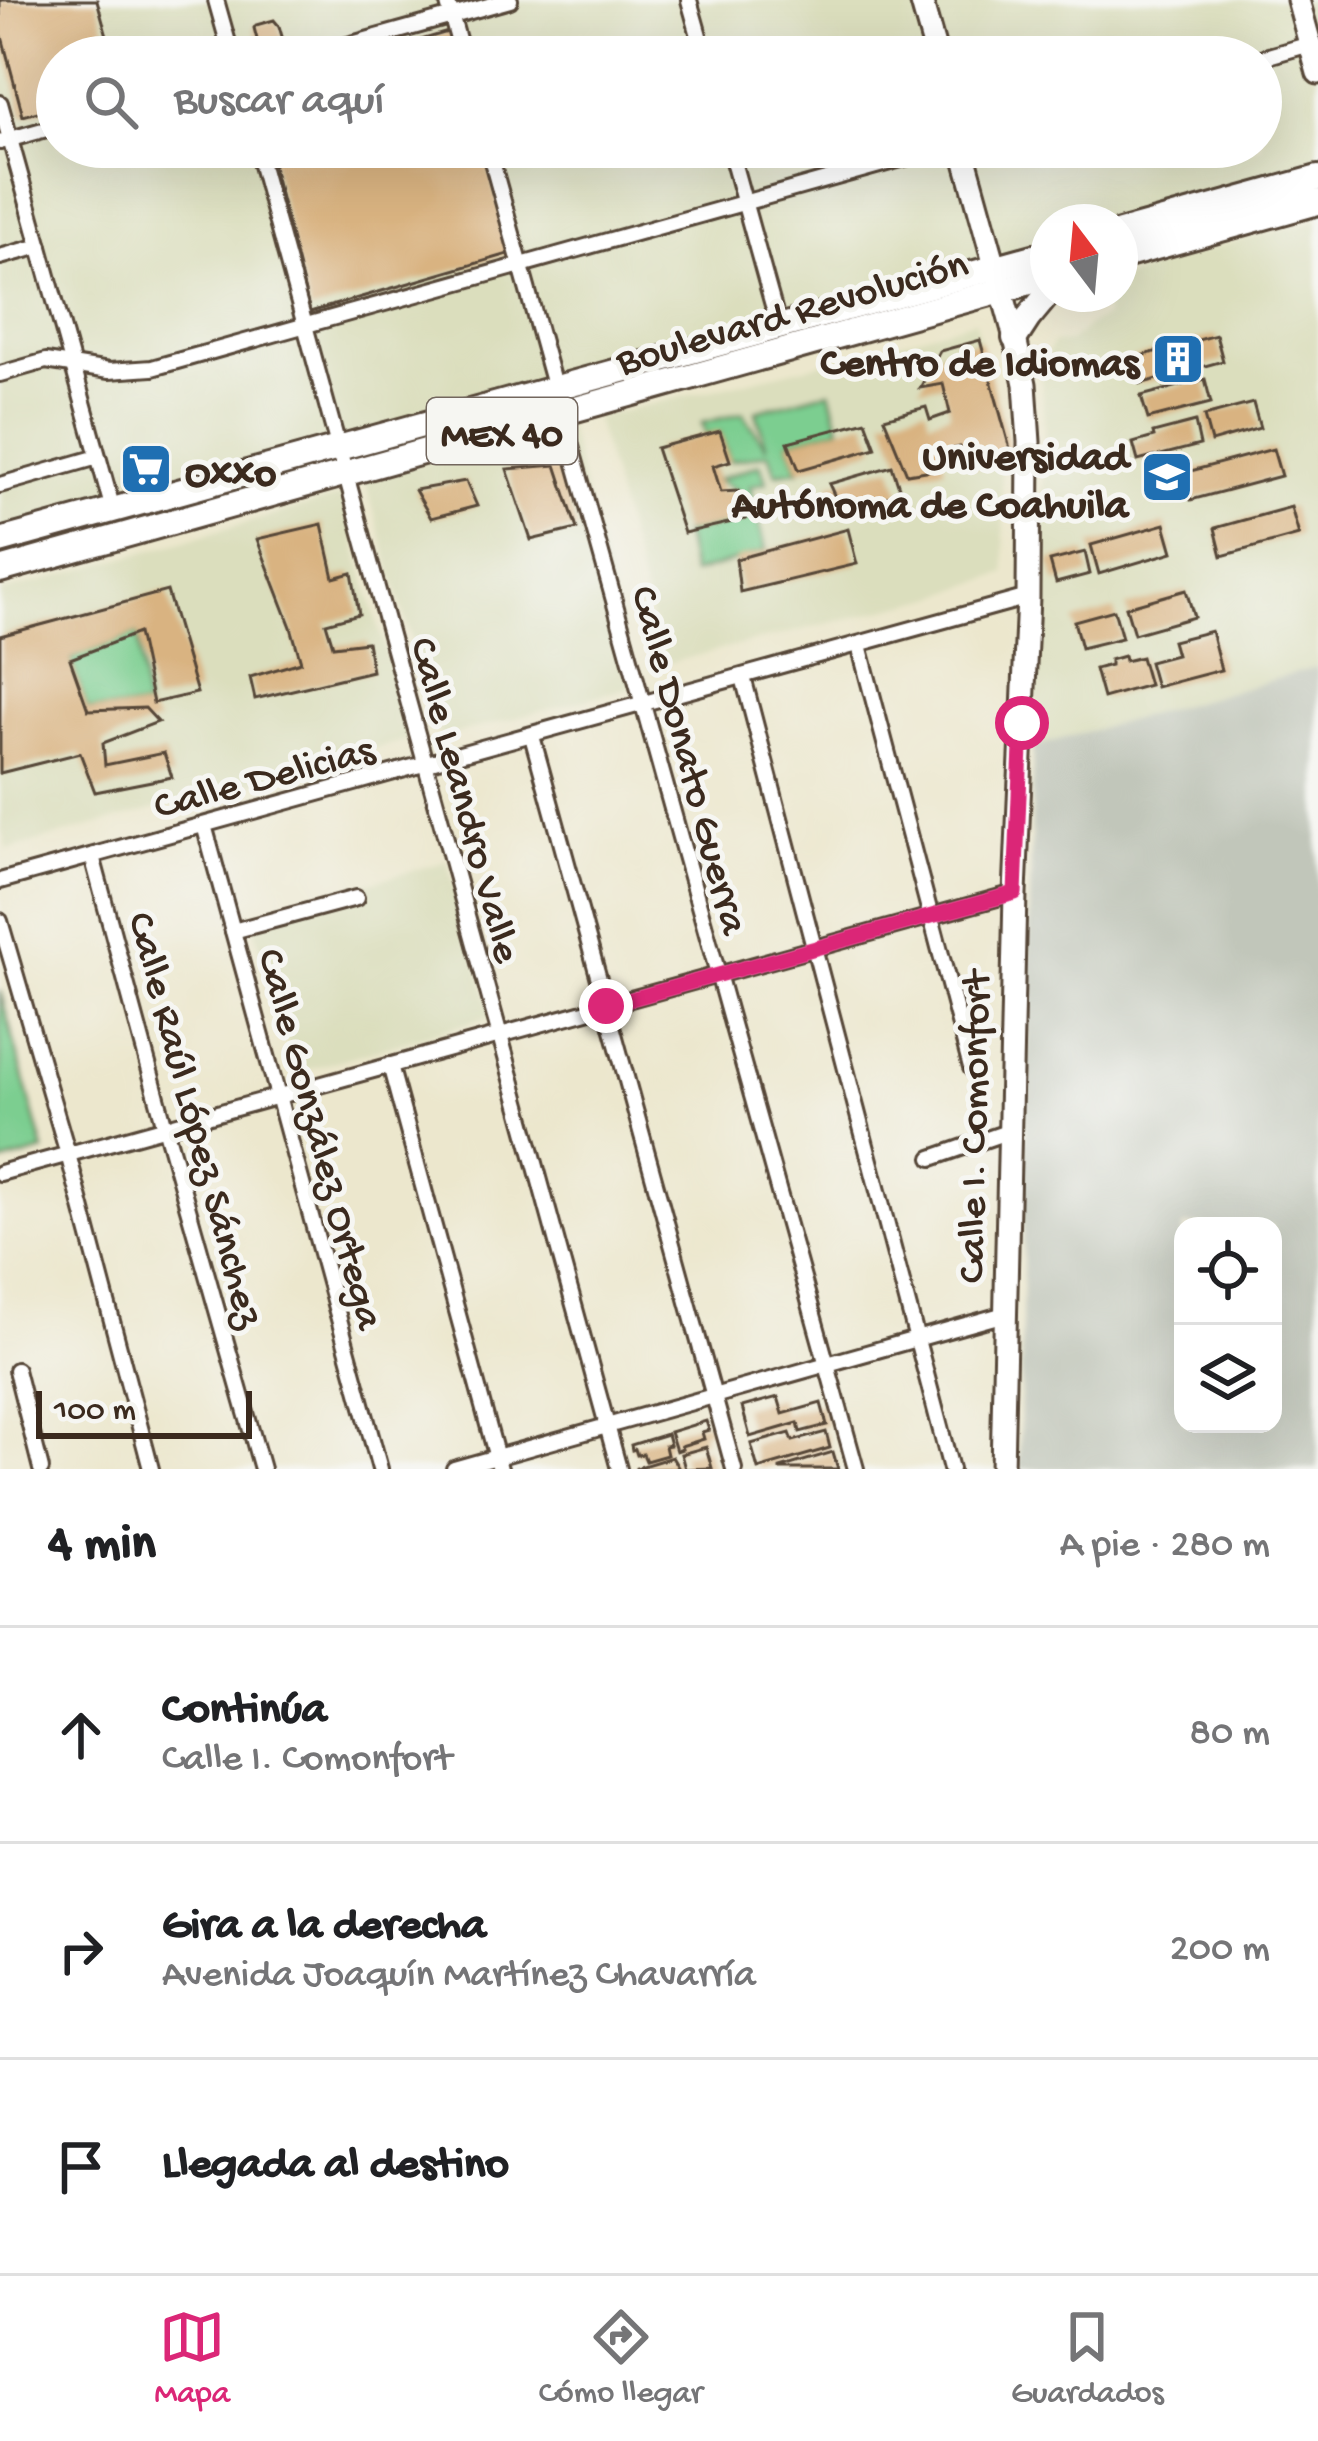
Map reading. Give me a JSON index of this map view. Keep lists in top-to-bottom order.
{
  "streets": {
    "main road": ["Boulevard Revolución", "MEX 40", "Calle I. Comonfort"],
    "street": [
      "Calle Donato Guerra",
      "Calle Delicias",
      "Calle Leandro Valle",
      "Calle Raúl López Sánchez",
      "Calle González Ortega"
    ]
  },
  "crossings": [
    ["Boulevard Revolución", "MEX 40"],
    ["Boulevard Revolución", "Calle Donato Guerra"],
    ["Boulevard Revolución", "Calle Leandro Valle"],
    ["Boulevard Revolución", "Calle I. Comonfort"],
    ["MEX 40", "Calle Donato Guerra"],
    ["MEX 40", "Calle Leandro Valle"],
    ["MEX 40", "Calle I. Comonfort"],
    ["Calle Donato Guerra", "Calle Delicias"],
    ["Calle Delicias", "Calle Leandro Valle"],
    ["Calle Delicias", "Calle Raúl López Sánchez"],
    ["Calle Delicias", "Calle I. Comonfort"],
    ["Calle Delicias", "Calle González Ortega"]
  ],
  "places": {
    "building": ["Centro de Idiomas"],
    "supermarket": ["Oxxo"],
    "school or university": ["Universidad Autónoma de Coahuila"]
  },
  "scale_bar": "100 m",
  "north": "top",
  "page": {
    "search": "Buscar aquí",
    "scale": "100 m",
    "heading": ["4 min", "A pie · 280 m"],
    "list": [
      ["Continúa", "Calle I. Comonfort", "80 m"],
      ["Gira a la derecha", "Avenida Joaquín Martínez Chavarría", "200 m"],
      "Llegada al destino"
    ],
    "nav": ["Mapa", "Cómo llegar", "Guardados"]
  }
}
